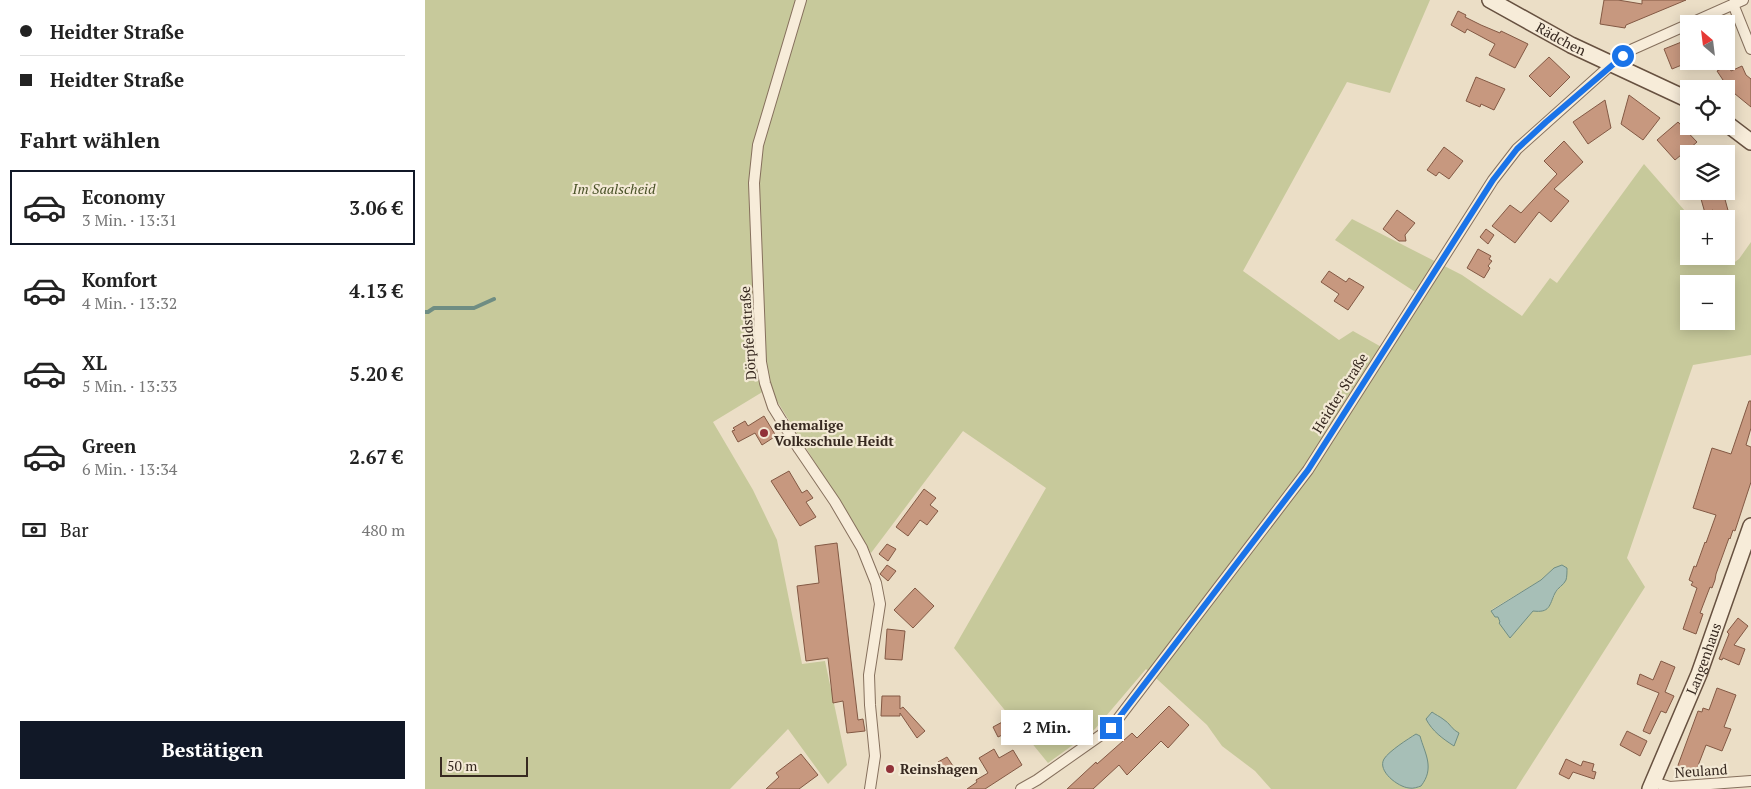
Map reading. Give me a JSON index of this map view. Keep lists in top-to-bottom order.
{
  "streets": {
    "street": [
      "Rädchen",
      "Dörpfeldstraße",
      "Heidter Straße",
      "Langenhaus",
      "Neuland"
    ]
  },
  "crossings": [
    ["Rädchen", "Heidter Straße"],
    ["Langenhaus", "Neuland"]
  ],
  "parks": ["Im Saalscheid"],
  "places": ["ehemalige Volksschule Heidt", "Reinshagen"],
  "scale_bar": "50 m",
  "north": "top left",
  "page": {
    "banner": ["Heidter Straße", "Heidter Straße"],
    "map_buttons": ["+", "−"],
    "heading": "Fahrt wählen",
    "list": [
      {
        "name": "Economy",
        "note": "3 Min. · 13:31",
        "value": "3.06 €"
      },
      {
        "name": "Komfort",
        "note": "4 Min. · 13:32",
        "value": "4.13 €"
      },
      {
        "name": "XL",
        "note": "5 Min. · 13:33",
        "value": "5.20 €"
      },
      {
        "name": "Green",
        "note": "6 Min. · 13:34",
        "value": "2.67 €"
      }
    ],
    "pay": ["Bar", "480 m"],
    "bubble": "2 Min.",
    "buttons": "Bestätigen",
    "scale": "50 m"
  }
}
